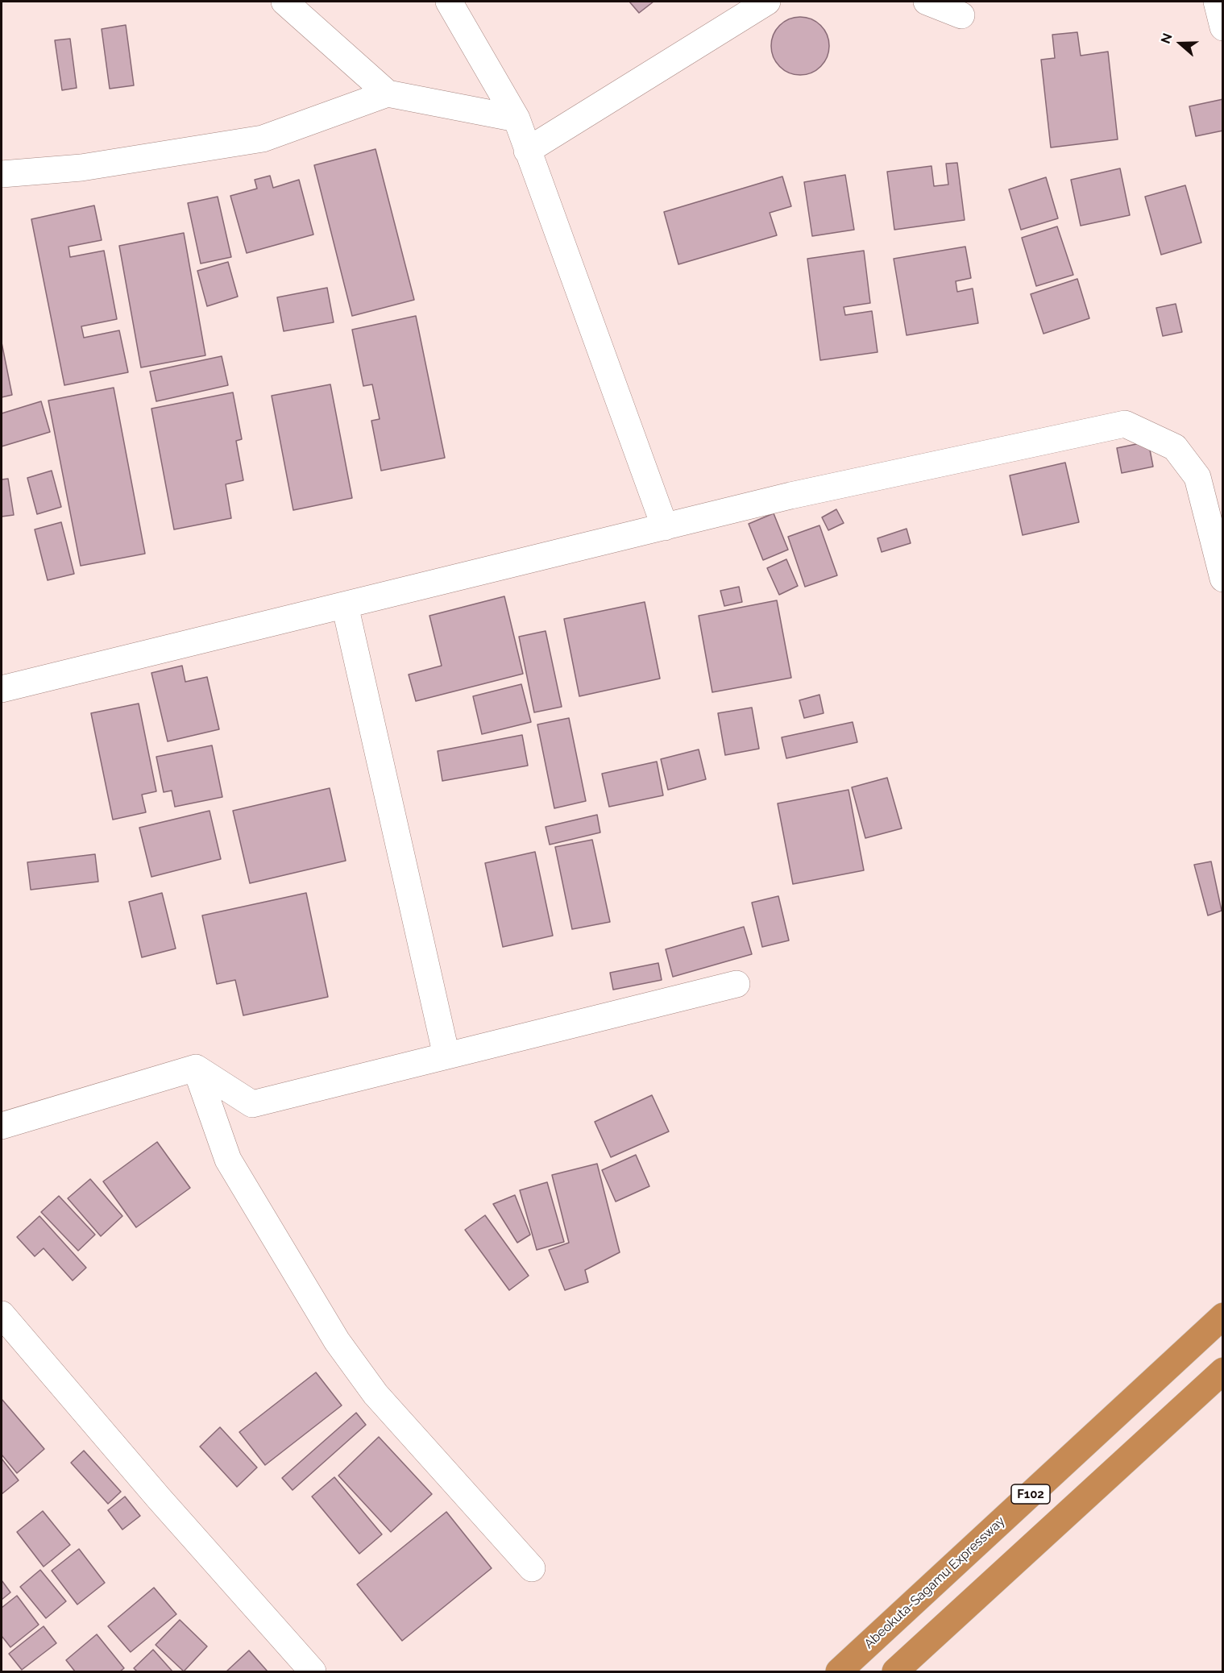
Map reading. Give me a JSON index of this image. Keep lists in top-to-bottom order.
{
  "streets": {
    "highway": ["F102", "Abeokuta-Sagamu Expressway"]
  },
  "north": "left"
}
